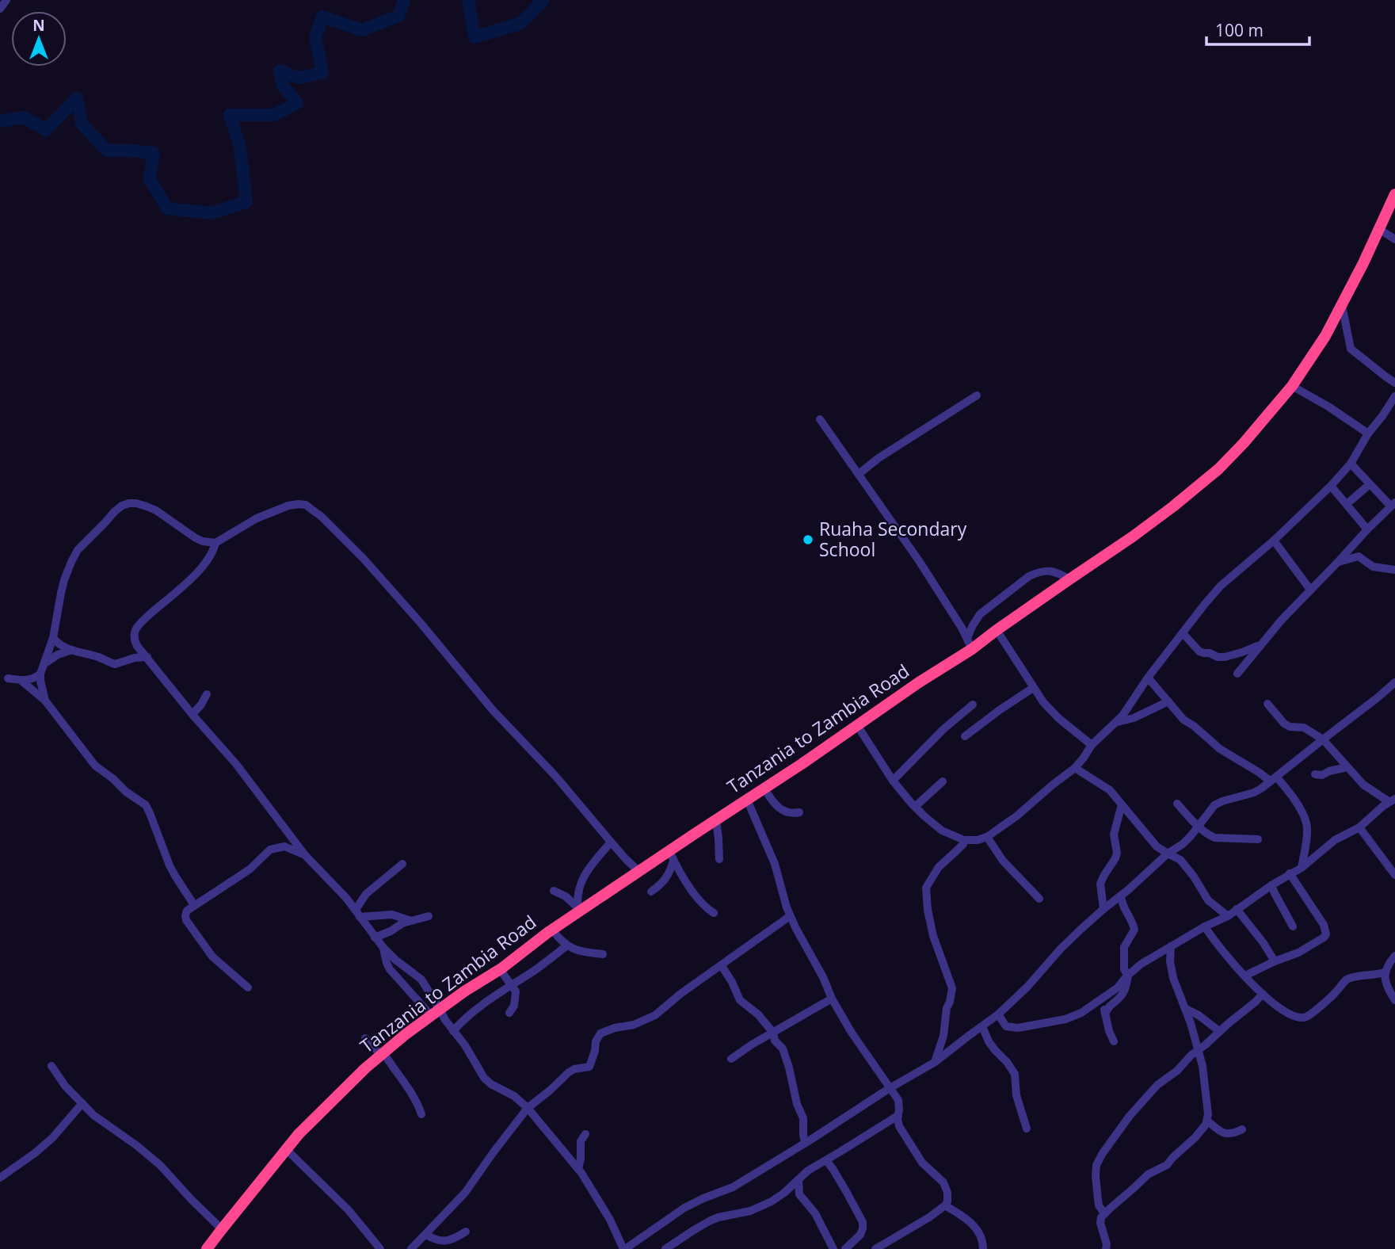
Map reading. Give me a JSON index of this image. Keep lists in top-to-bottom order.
{
  "streets": {
    "highway": ["Tanzania to Zambia Road"]
  },
  "places": ["Ruaha Secondary School"],
  "scale_bar": "100 m",
  "north": "top"
}
